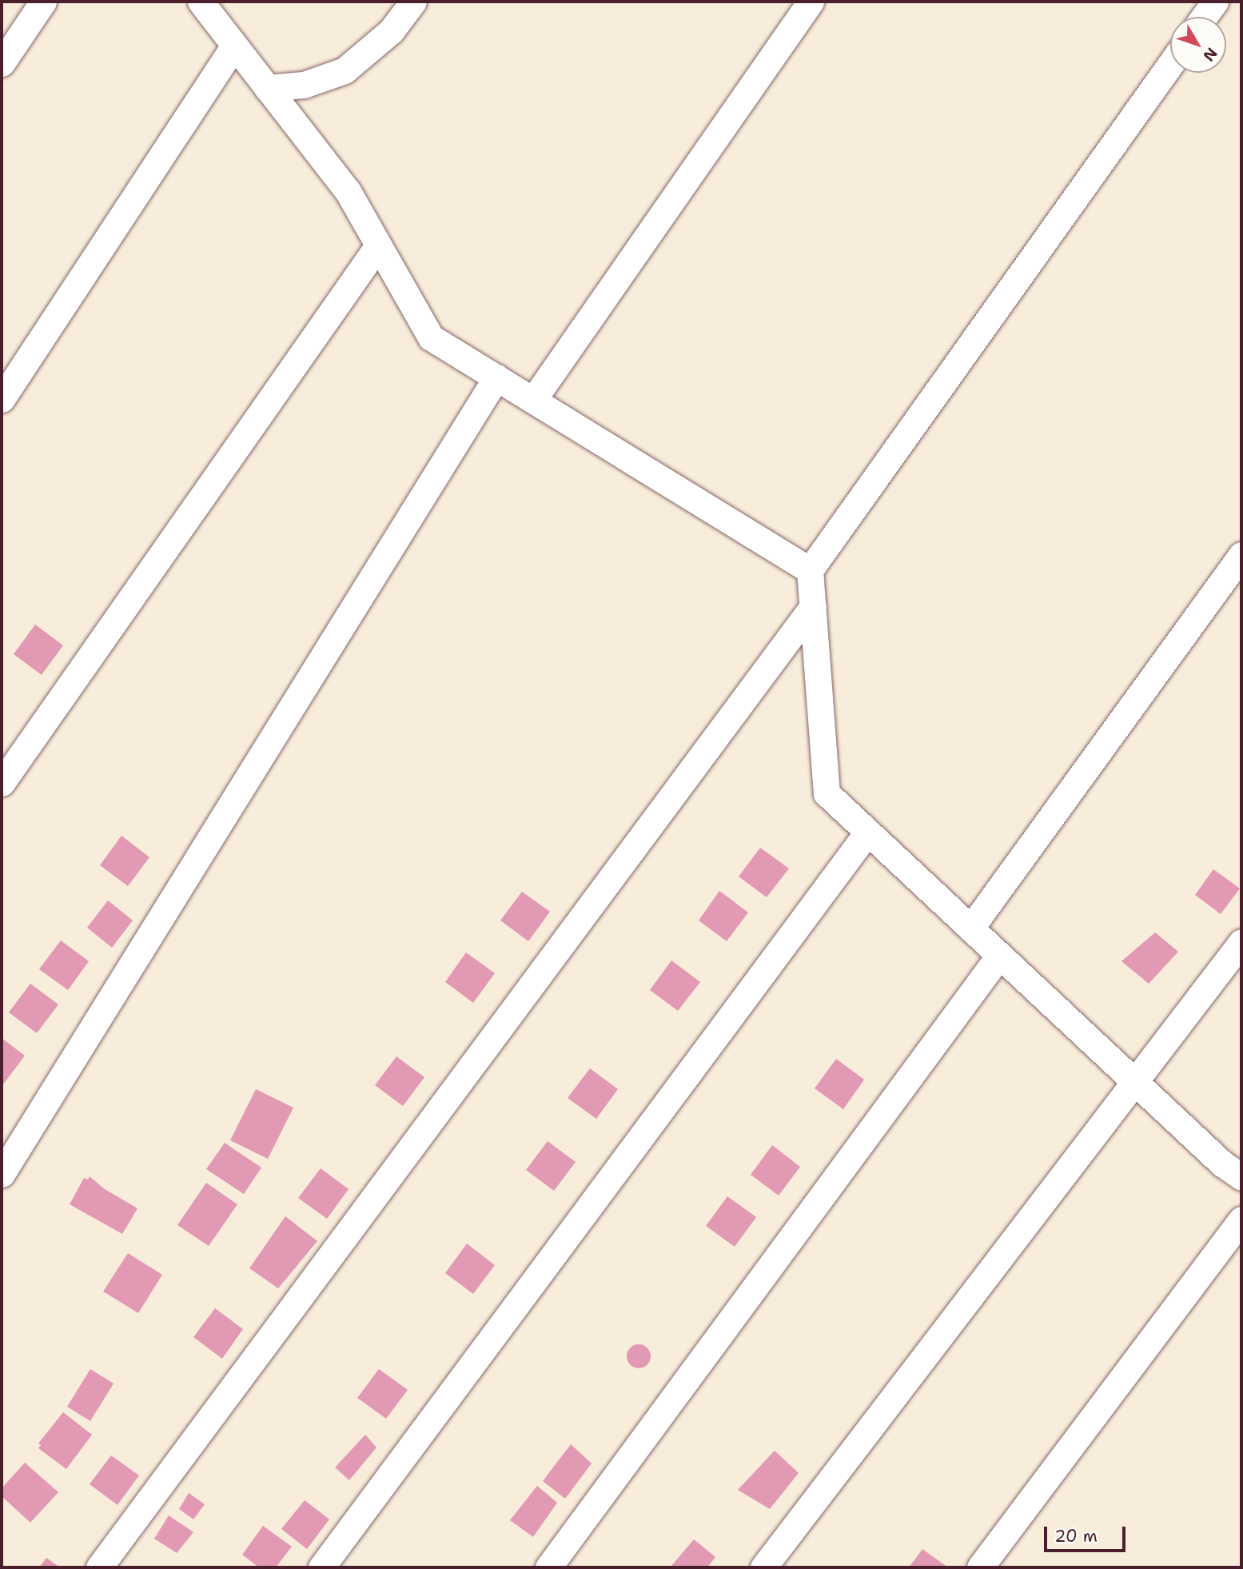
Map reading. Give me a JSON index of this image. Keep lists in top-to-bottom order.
{
  "scale_bar": "20 m",
  "north": "bottom right"
}
